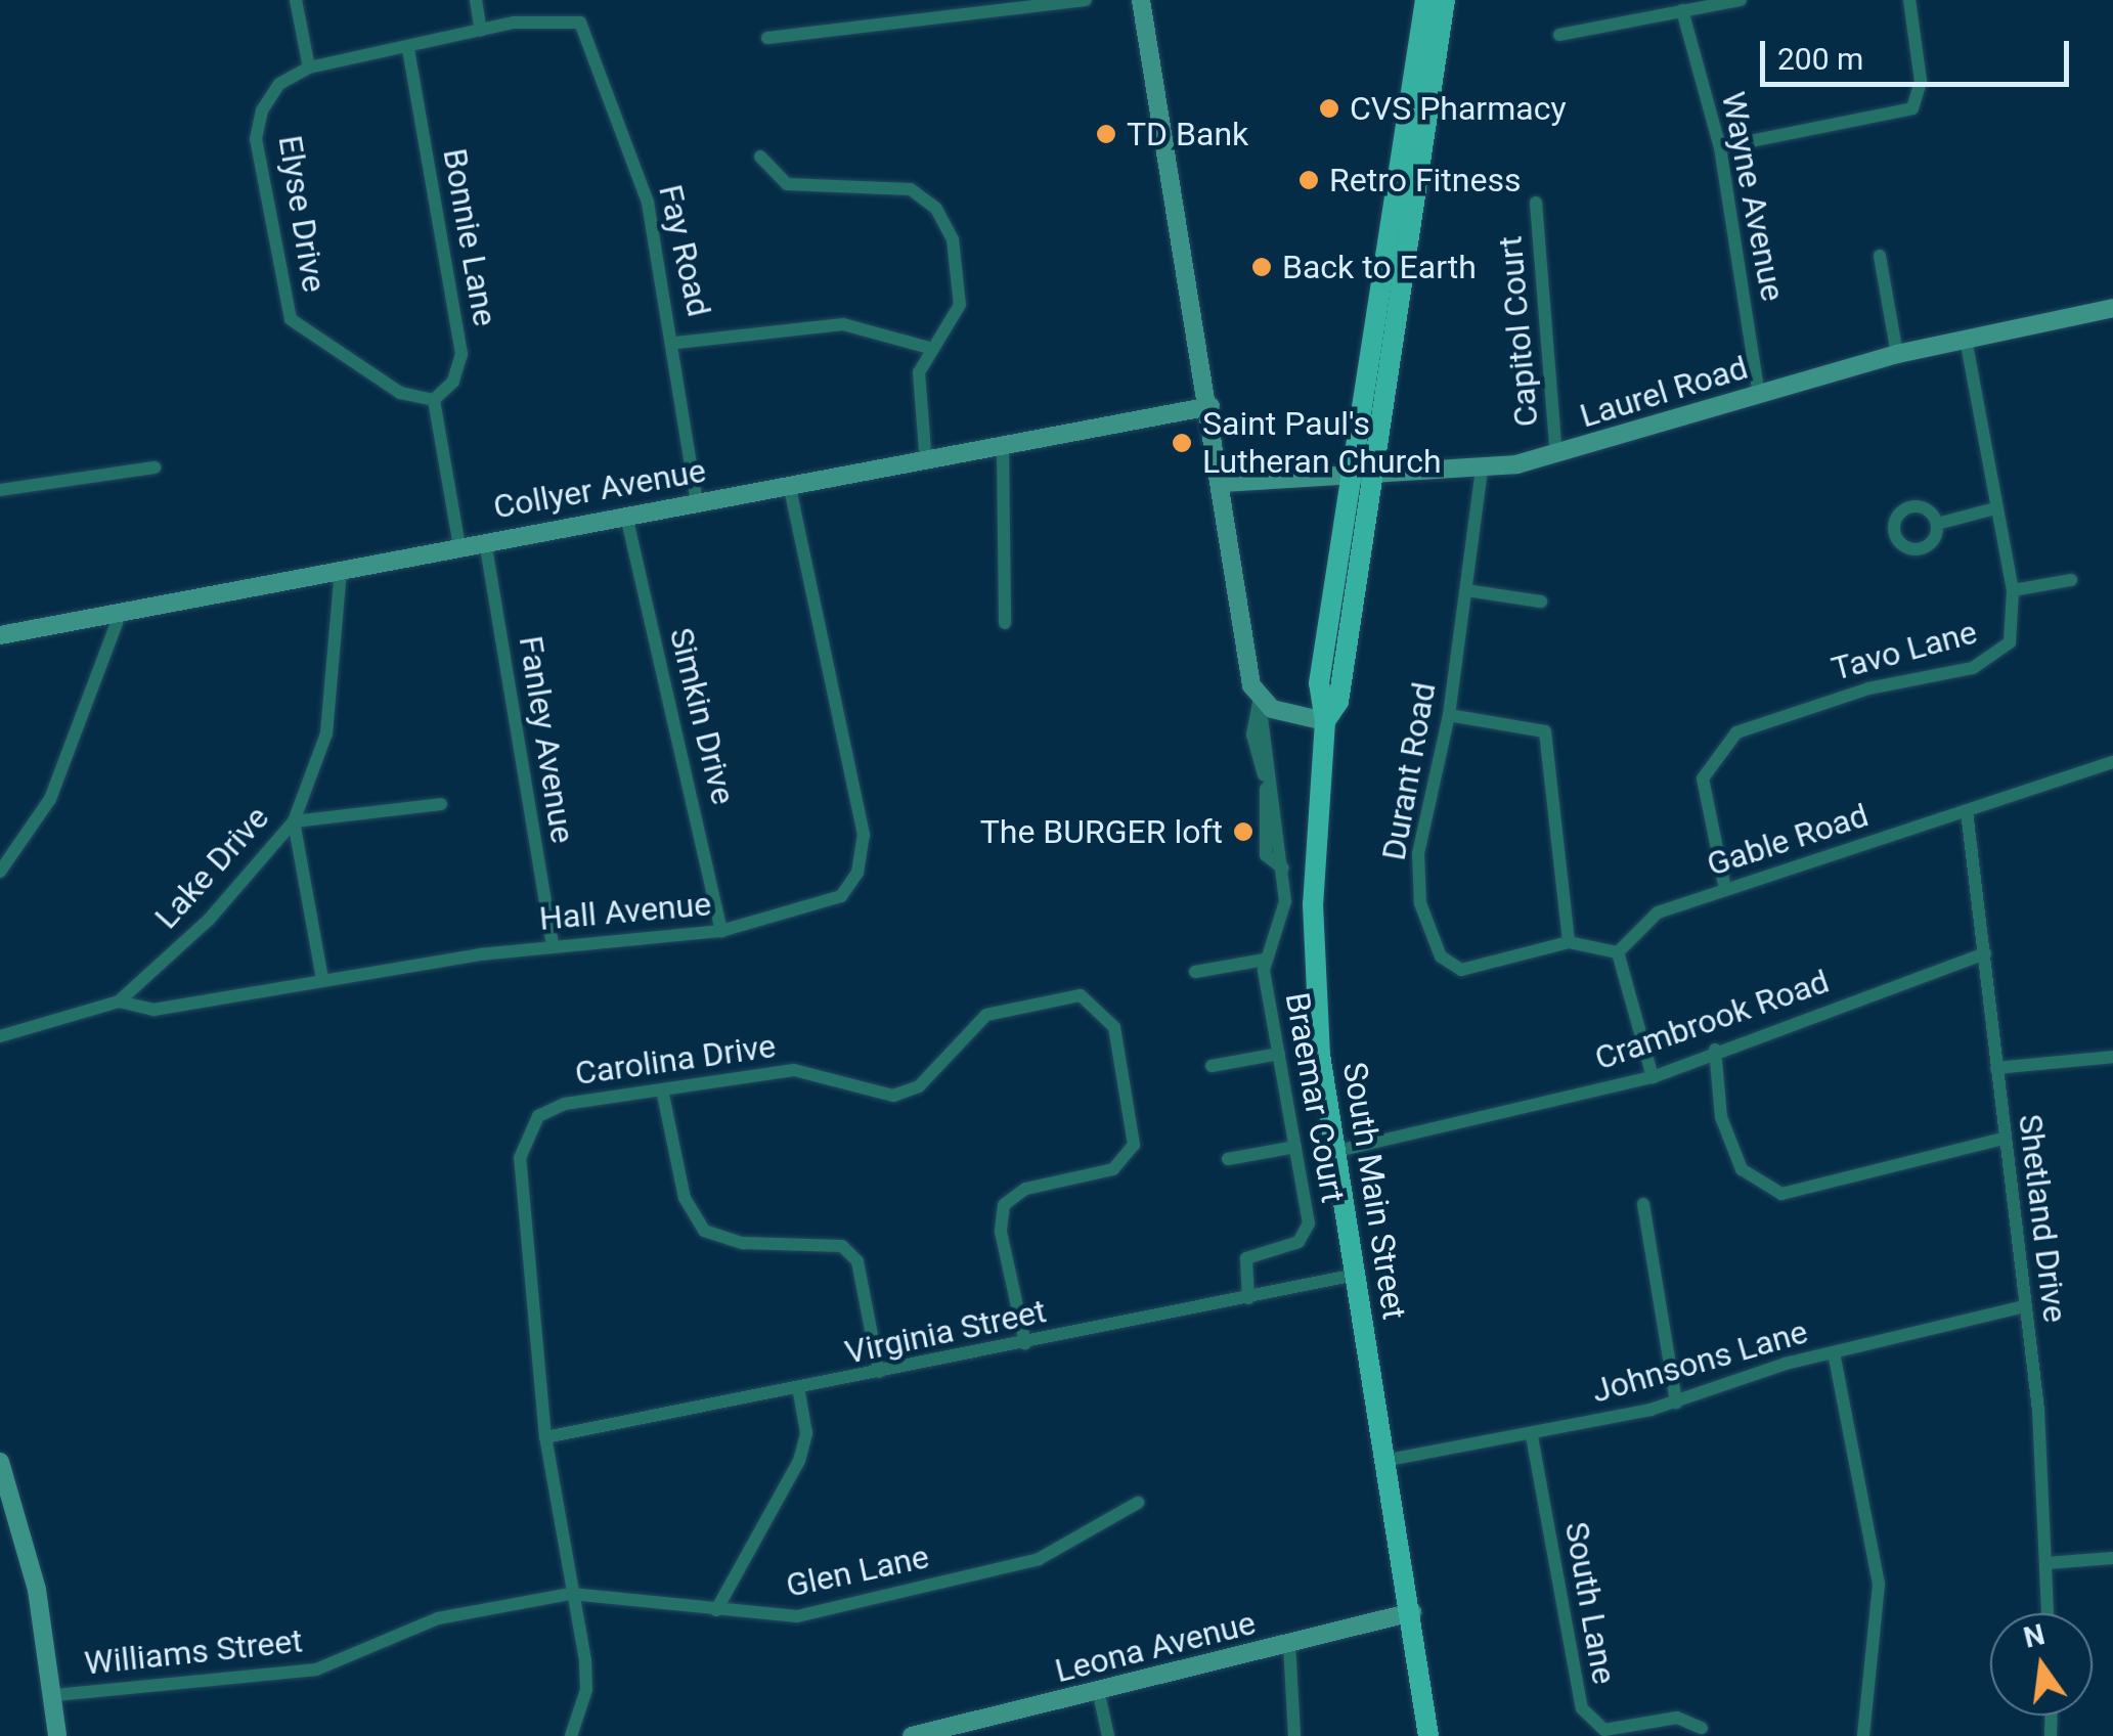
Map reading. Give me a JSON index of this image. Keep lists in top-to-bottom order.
{
  "streets": {
    "main road": ["South Main Street"],
    "street": [
      "Wayne Avenue",
      "Elyse Drive",
      "Bonnie Lane",
      "Fay Road",
      "Capitol Court",
      "Laurel Road",
      "Collyer Avenue",
      "Tavo Lane",
      "Simkin Drive",
      "Fanley Avenue",
      "Durant Road",
      "Gable Road",
      "Lake Drive",
      "Hall Avenue",
      "Crambrook Road",
      "Carolina Drive",
      "Braemar Court",
      "Shetland Drive",
      "Virginia Street",
      "Johnsons Lane",
      "Glen Lane",
      "South Lane",
      "Leona Avenue",
      "Williams Street"
    ]
  },
  "crossings": [
    ["Wayne Avenue", "Laurel Road"],
    ["Elyse Drive", "Bonnie Lane"],
    ["Fay Road", "Collyer Avenue"],
    ["Capitol Court", "Laurel Road"],
    ["Laurel Road", "Tavo Lane"],
    ["Laurel Road", "Durant Road"],
    ["Collyer Avenue", "Simkin Drive"],
    ["Collyer Avenue", "Fanley Avenue"],
    ["Collyer Avenue", "Lake Drive"],
    ["Collyer Avenue", "Hall Avenue"],
    ["Tavo Lane", "Gable Road"],
    ["Simkin Drive", "Hall Avenue"],
    ["Fanley Avenue", "Hall Avenue"],
    ["Durant Road", "Gable Road"],
    ["Gable Road", "Shetland Drive"],
    ["Lake Drive", "Hall Avenue"],
    ["Crambrook Road", "South Main Street"],
    ["Crambrook Road", "Shetland Drive"],
    ["Carolina Drive", "Virginia Street"],
    ["Carolina Drive", "Glen Lane"],
    ["Carolina Drive", "Williams Street"],
    ["Braemar Court", "Virginia Street"],
    ["South Main Street", "Virginia Street"],
    ["South Main Street", "Johnsons Lane"],
    ["South Main Street", "Leona Avenue"],
    ["Shetland Drive", "Johnsons Lane"],
    ["Johnsons Lane", "South Lane"],
    ["Glen Lane", "Williams Street"]
  ],
  "places": [
    "CVS Pharmacy",
    "TD Bank",
    "Retro Fitness",
    "Back to Earth",
    "Saint Paul's Lutheran Church",
    "The BURGER loft"
  ],
  "scale_bar": "200 m",
  "north": "top"
}
